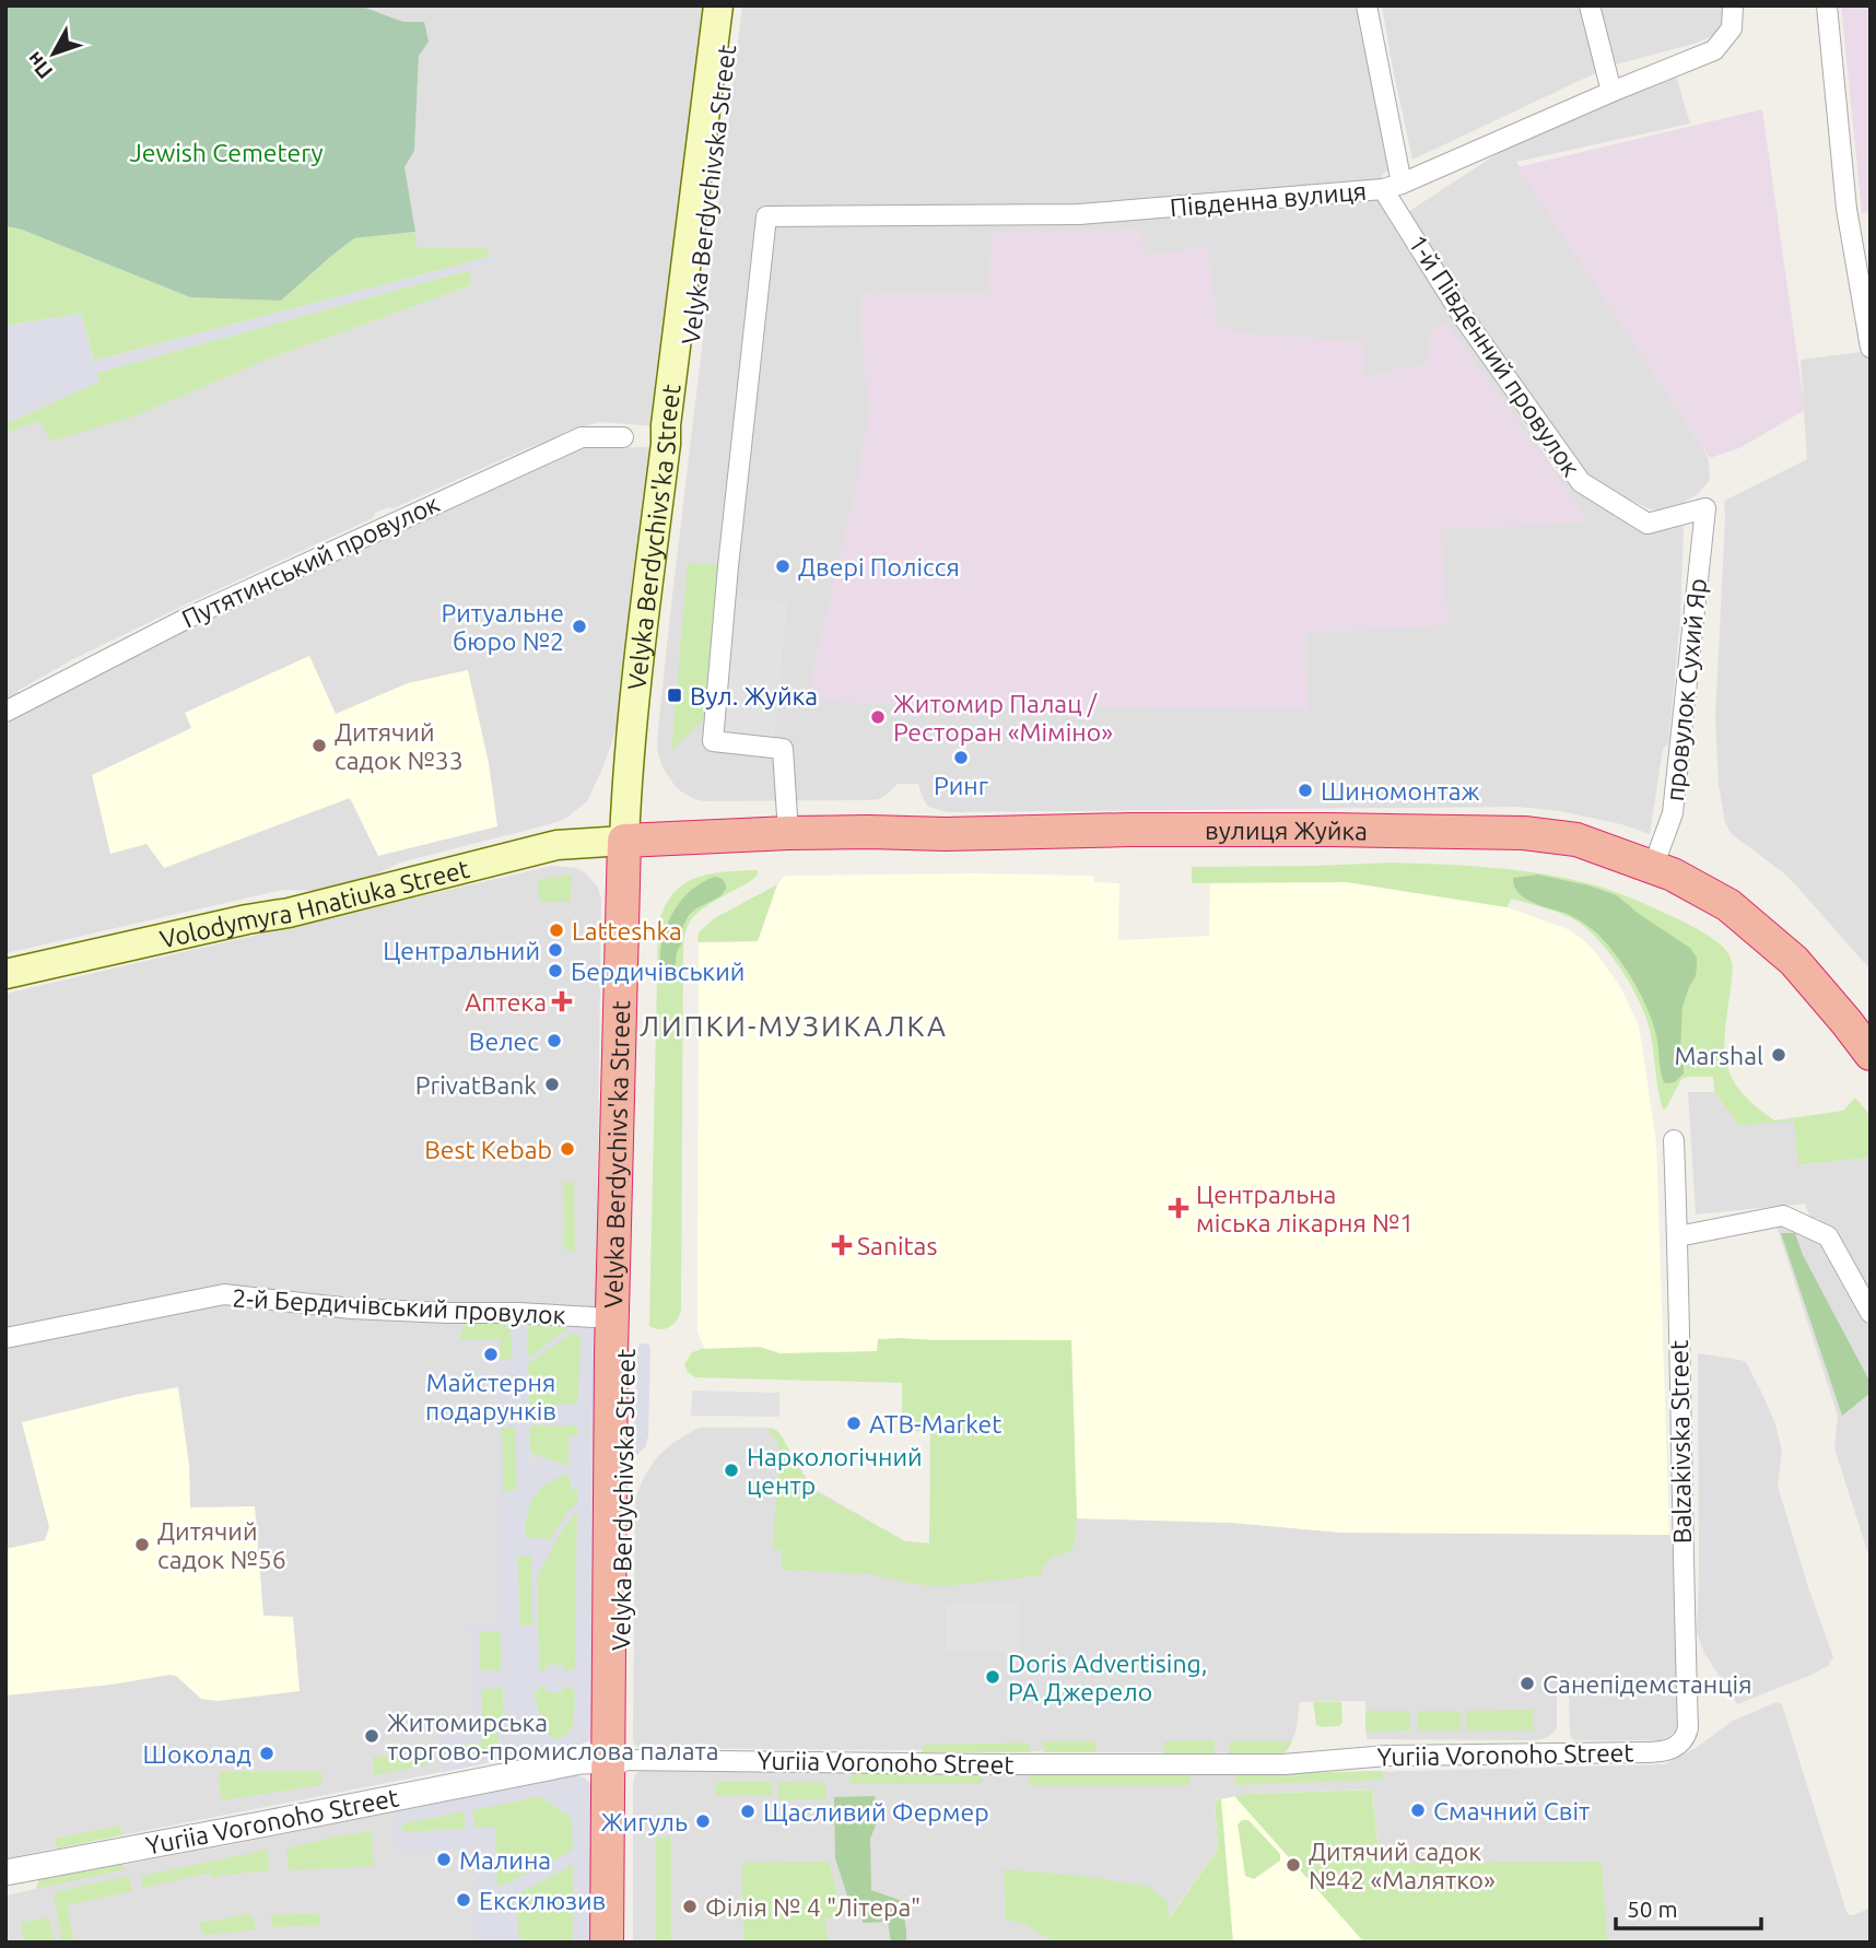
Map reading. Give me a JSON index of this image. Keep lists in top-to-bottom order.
{
  "streets": {
    "highway": ["Velyka Berdychivska Street", "Velyka Berdychivs'ka Street", "вулиця Жуйка"],
    "main road": ["Volodymyra Hnatiuka Street"],
    "street": [
      "Південна вулиця",
      "1-й Південний провулок",
      "Путятинський провулок",
      "провулок Сухий Яр",
      "2-й Бердичівський провулок",
      "Balzakivska Street",
      "Yuriia Voronoho Street"
    ]
  },
  "crossings": [
    ["Velyka Berdychivska Street", "Velyka Berdychivs'ka Street"],
    ["Velyka Berdychivska Street", "вулиця Жуйка"],
    ["Velyka Berdychivska Street", "Volodymyra Hnatiuka Street"],
    ["Velyka Berdychivska Street", "Yuriia Voronoho Street"],
    ["Південна вулиця", "1-й Південний провулок"],
    ["Південна вулиця", "вулиця Жуйка"],
    ["1-й Південний провулок", "провулок Сухий Яр"],
    ["Velyka Berdychivs'ka Street", "вулиця Жуйка"],
    ["Velyka Berdychivs'ka Street", "Volodymyra Hnatiuka Street"],
    ["Velyka Berdychivs'ka Street", "2-й Бердичівський провулок"],
    ["Velyka Berdychivs'ka Street", "Yuriia Voronoho Street"],
    ["провулок Сухий Яр", "вулиця Жуйка"],
    ["вулиця Жуйка", "Volodymyra Hnatiuka Street"],
    ["Balzakivska Street", "Yuriia Voronoho Street"]
  ],
  "districts": ["ЛИПКИ-МУЗИКАЛКА"],
  "parks": ["Jewish Cemetery"],
  "places": {
    "other": [
      "Двері Полісся",
      "Ритуальне бюро №2",
      "Житомир Палац / Ресторан «Міміно»",
      "Дитячий садок №33",
      "Ринг",
      "Шиномонтаж",
      "Latteshka",
      "Центральний",
      "Бердичівський",
      "Велес",
      "Marshal",
      "PrivatBank",
      "Best Kebab",
      "Майстерня подарунків",
      "ATB-Market",
      "Наркологічний центр",
      "Дитячий садок №56",
      "Doris Advertising, РА Джерело",
      "Санепідемстанція",
      "Житомирська торгово-промислова палата",
      "Шоколад",
      "Смачний Світ",
      "Щасливий Фермер",
      "Жигуль",
      "Малина",
      "Дитячий садок №42 «Малятко»",
      "Ексклюзив",
      "Філія № 4 \"Літера\""
    ],
    "transit": ["Вул. Жуйка"],
    "health": ["Аптека", "Центральна міська лікарня №1", "Sanitas"]
  },
  "scale_bar": "50 m",
  "north": "bottom left"
}
